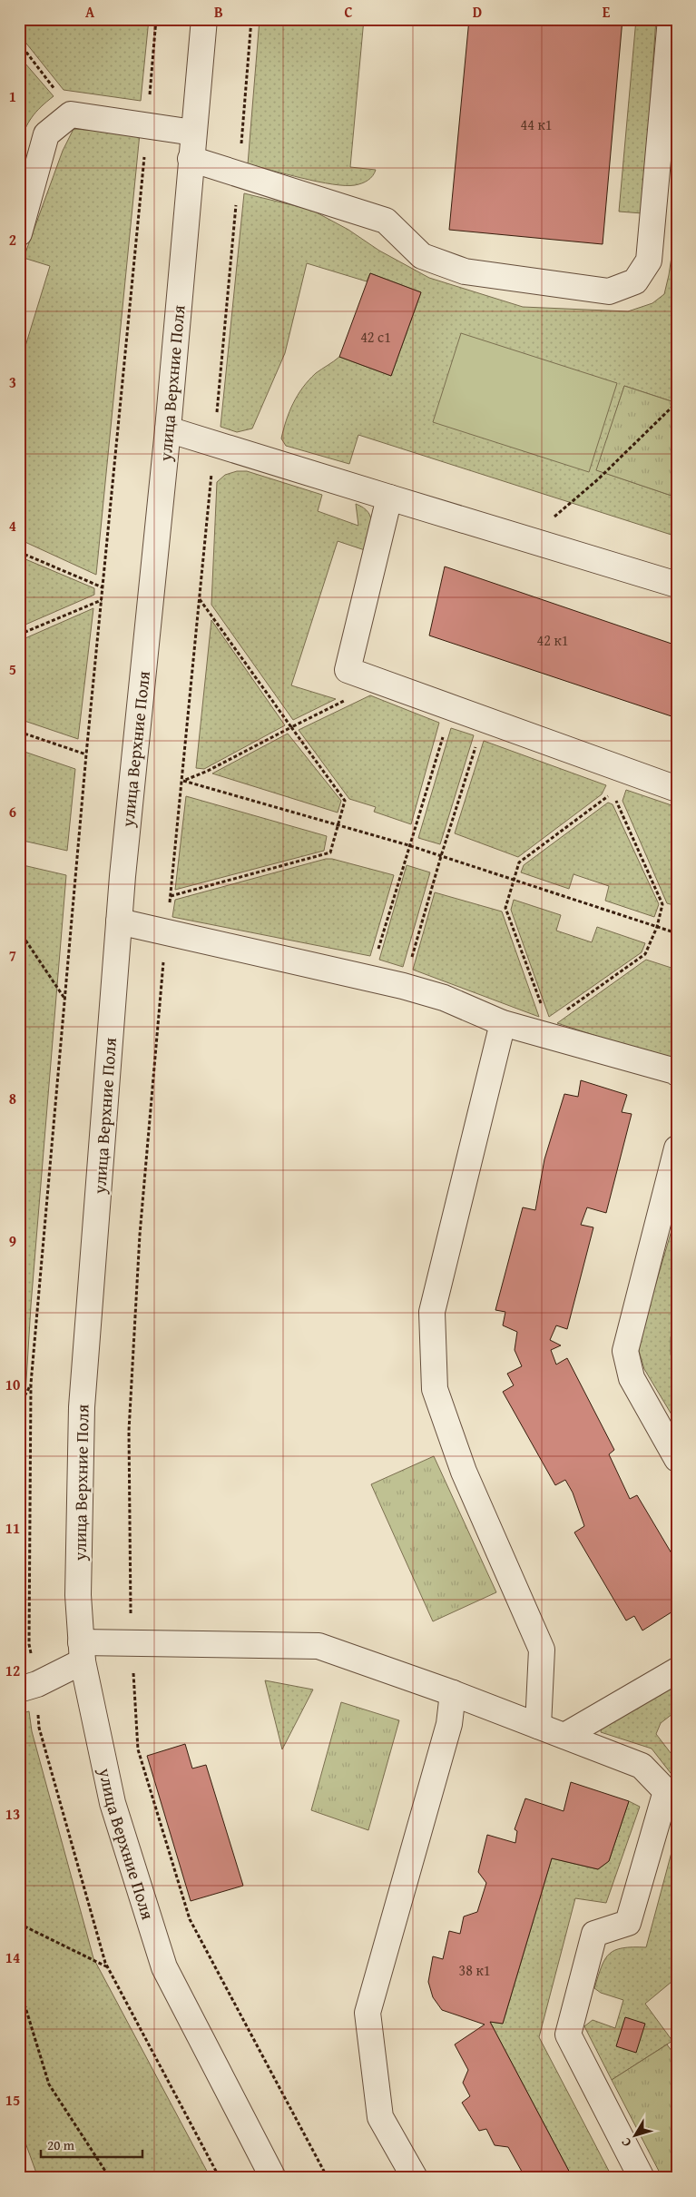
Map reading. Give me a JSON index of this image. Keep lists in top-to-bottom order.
{
  "streets": {
    "street": ["улица Верхние Поля"]
  },
  "house_numbers": [
    "44 к1",
    "42 с1",
    "42 к1",
    "38 к1"
  ],
  "scale_bar": "20 m",
  "north": "bottom left",
  "grid": {
    "columns": [
      "A",
      "B",
      "C",
      "D",
      "E"
    ],
    "rows": [
      "1",
      "2",
      "3",
      "4",
      "5",
      "6",
      "7",
      "8",
      "9",
      "10",
      "11",
      "12",
      "13",
      "14",
      "15"
    ]
  }
}
